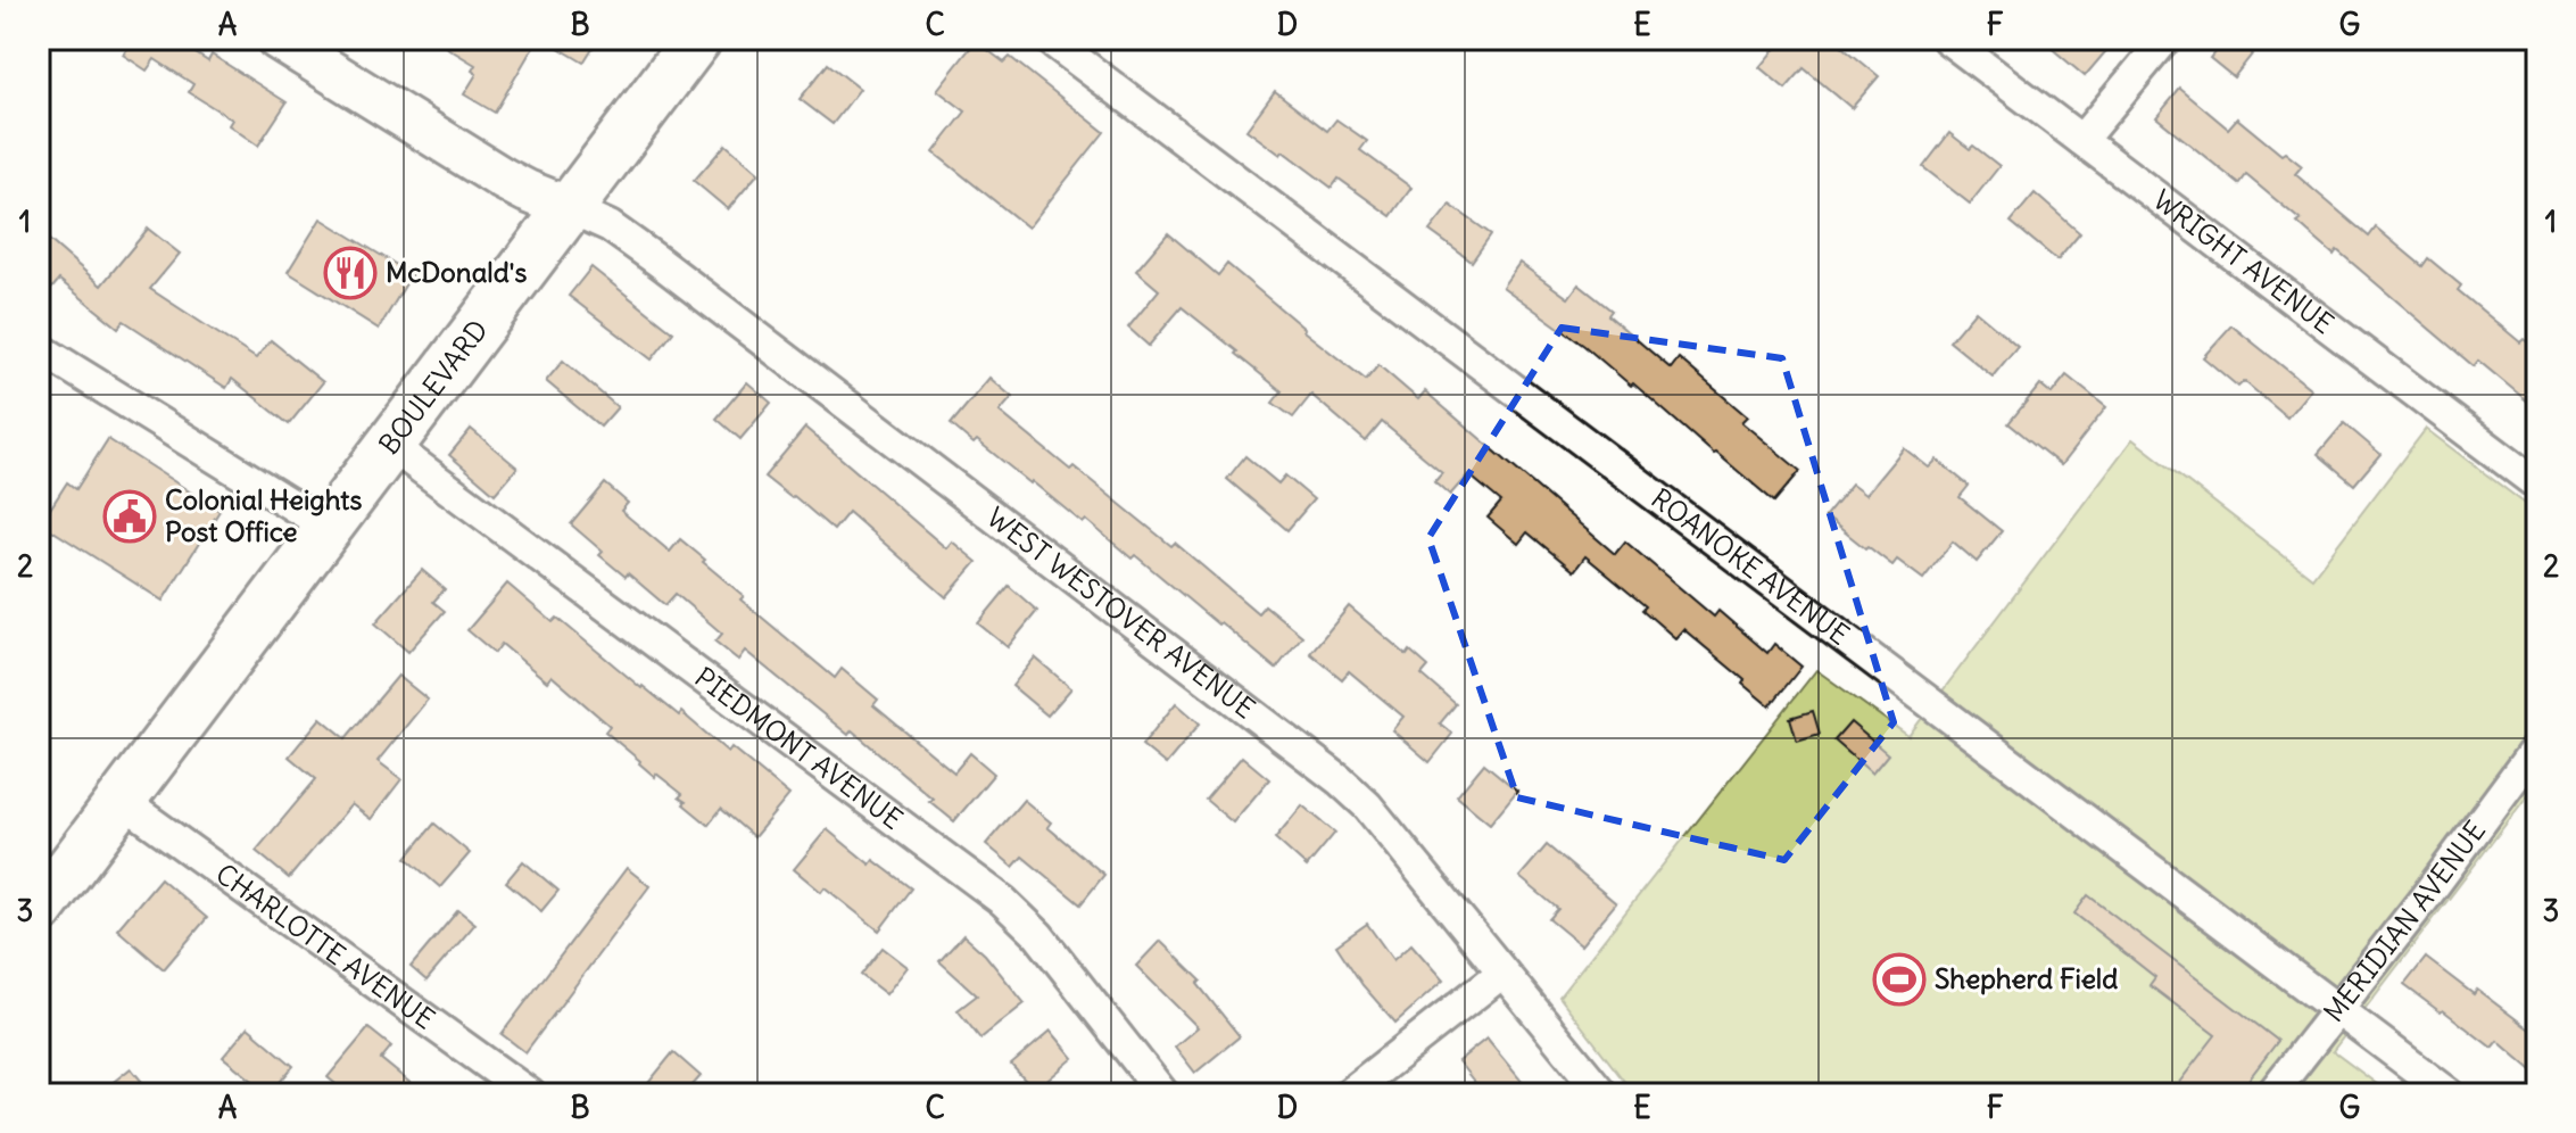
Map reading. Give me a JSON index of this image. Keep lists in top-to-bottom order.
{
  "streets": {
    "main road": ["BOULEVARD"],
    "street": [
      "WRIGHT AVENUE",
      "ROANOKE AVENUE",
      "WEST WESTOVER AVENUE",
      "PIEDMONT AVENUE",
      "MERIDIAN AVENUE",
      "CHARLOTTE AVENUE"
    ]
  },
  "crossings": [
    ["BOULEVARD", "WEST WESTOVER AVENUE"],
    ["BOULEVARD", "PIEDMONT AVENUE"],
    ["BOULEVARD", "CHARLOTTE AVENUE"],
    ["ROANOKE AVENUE", "MERIDIAN AVENUE"]
  ],
  "places": {
    "restaurant": ["McDonald's"],
    "public building": ["Colonial Heights Post Office"],
    "sports": ["Shepherd Field"]
  },
  "grid": {
    "columns": [
      "A",
      "B",
      "C",
      "D",
      "E",
      "F",
      "G"
    ],
    "rows": ["1", "2", "3"]
  }
}
